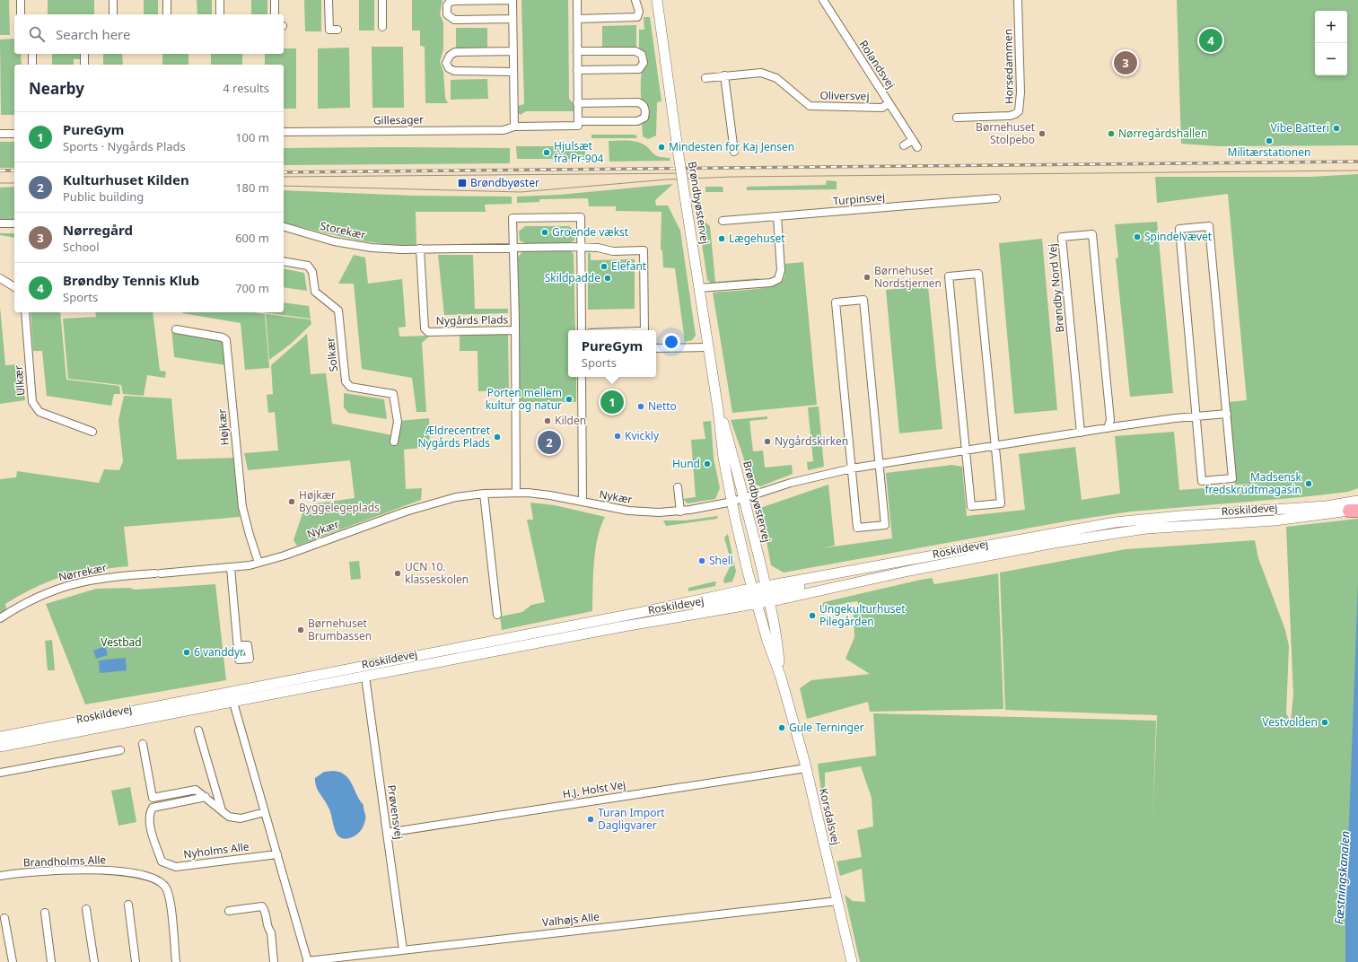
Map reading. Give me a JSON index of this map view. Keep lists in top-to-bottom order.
{
  "streets": {
    "main road": ["Brøndbyøstervej", "Roskildevej", "Korsdalsvej"],
    "street": [
      "Rolandsvej",
      "Horsedammen",
      "Oliversvej",
      "Gillesager",
      "Turpinsvej",
      "Storekær",
      "Brøndby Nord Vej",
      "Nygårds Plads",
      "Solkær",
      "Ulkær",
      "Højkær",
      "Nykær",
      "Nørrekær",
      "H.J. Holst Vej",
      "Prøvensvej",
      "Nyholms Alle",
      "Brandholms Alle",
      "Valhøjs Alle"
    ]
  },
  "crossings": [
    ["Rolandsvej", "Oliversvej"],
    ["Brøndbyøstervej", "Nykær"],
    ["Brøndbyøstervej", "Roskildevej"],
    ["Brøndbyøstervej", "Korsdalsvej"],
    ["Storekær", "Nygårds Plads"],
    ["Nygårds Plads", "Nykær"],
    ["Højkær", "Nykær"],
    ["Nykær", "Nørrekær"],
    ["Roskildevej", "Prøvensvej"],
    ["Roskildevej", "Korsdalsvej"],
    ["H.J. Holst Vej", "Prøvensvej"],
    ["H.J. Holst Vej", "Korsdalsvej"],
    ["Prøvensvej", "Valhøjs Alle"],
    ["Korsdalsvej", "Valhøjs Alle"]
  ],
  "water": ["Fæstningskanalen"],
  "parks": ["Vestbad"],
  "places": {
    "other": [
      "Vibe Batteri",
      "Børnehuset Stolpebo",
      "Nørregårdshallen",
      "Militærstationen",
      "Mindesten for Kaj Jensen",
      "Hjulsæt fra Pr-904",
      "Groende vækst",
      "Spindelvævet",
      "Lægehuset",
      "Elefant",
      "Børnehuset Nordstjernen",
      "Skildpadde",
      "Porten mellem kultur og natur",
      "Netto",
      "Kilden",
      "Kvickly",
      "Ældrecentret Nygårds Plads",
      "Nygårdskirken",
      "Hund",
      "Madsensk fredskrudtmagasin",
      "Højkær Byggelegeplads",
      "Shell",
      "UCN 10. klasseskolen",
      "Ungekulturhuset Pilegården",
      "Børnehuset Brumbassen",
      "6 vanddyr",
      "Vestvolden",
      "Gule Terninger",
      "Turan Import Dagligvarer"
    ],
    "transit": ["Brøndbyøster"]
  },
  "page": {
    "map_buttons": ["+", "−"],
    "search": "Search here",
    "pins": [
      "4",
      "3",
      "1",
      "2"
    ],
    "heading": ["Nearby", "4 results"],
    "list": [
      {
        "mark": "1",
        "name": "PureGym",
        "note": "Sports · Nygårds Plads",
        "value": "100 m"
      },
      {
        "mark": "2",
        "name": "Kulturhuset Kilden",
        "note": "Public building",
        "value": "180 m"
      },
      {
        "mark": "3",
        "name": "Nørregård",
        "note": "School",
        "value": "600 m"
      },
      {
        "mark": "4",
        "name": "Brøndby Tennis Klub",
        "note": "Sports",
        "value": "700 m"
      }
    ],
    "popup": ["PureGym", "Sports"]
  }
}
